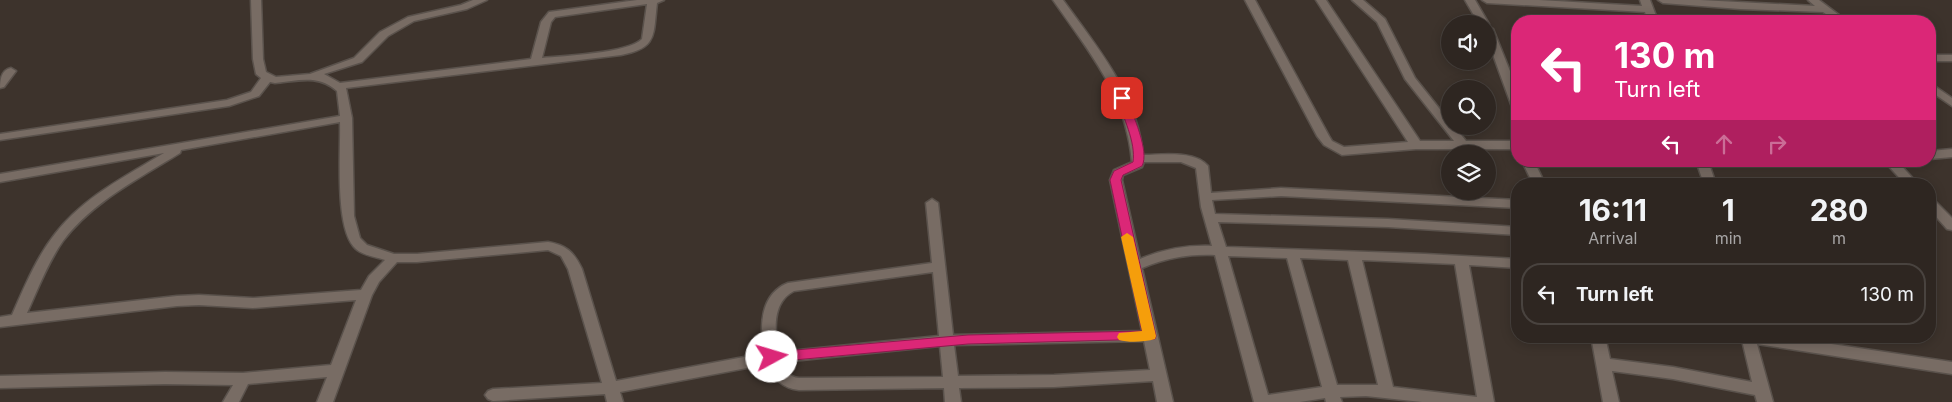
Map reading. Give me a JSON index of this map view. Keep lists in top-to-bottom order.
{
  "page": {
    "turn": ["130 m", "Turn left"],
    "eta": [
      "16:11",
      "Arrival",
      "1",
      "min",
      "280",
      "m"
    ],
    "list": [
      {
        "name": "Turn left",
        "value": "130 m"
      }
    ]
  }
}
